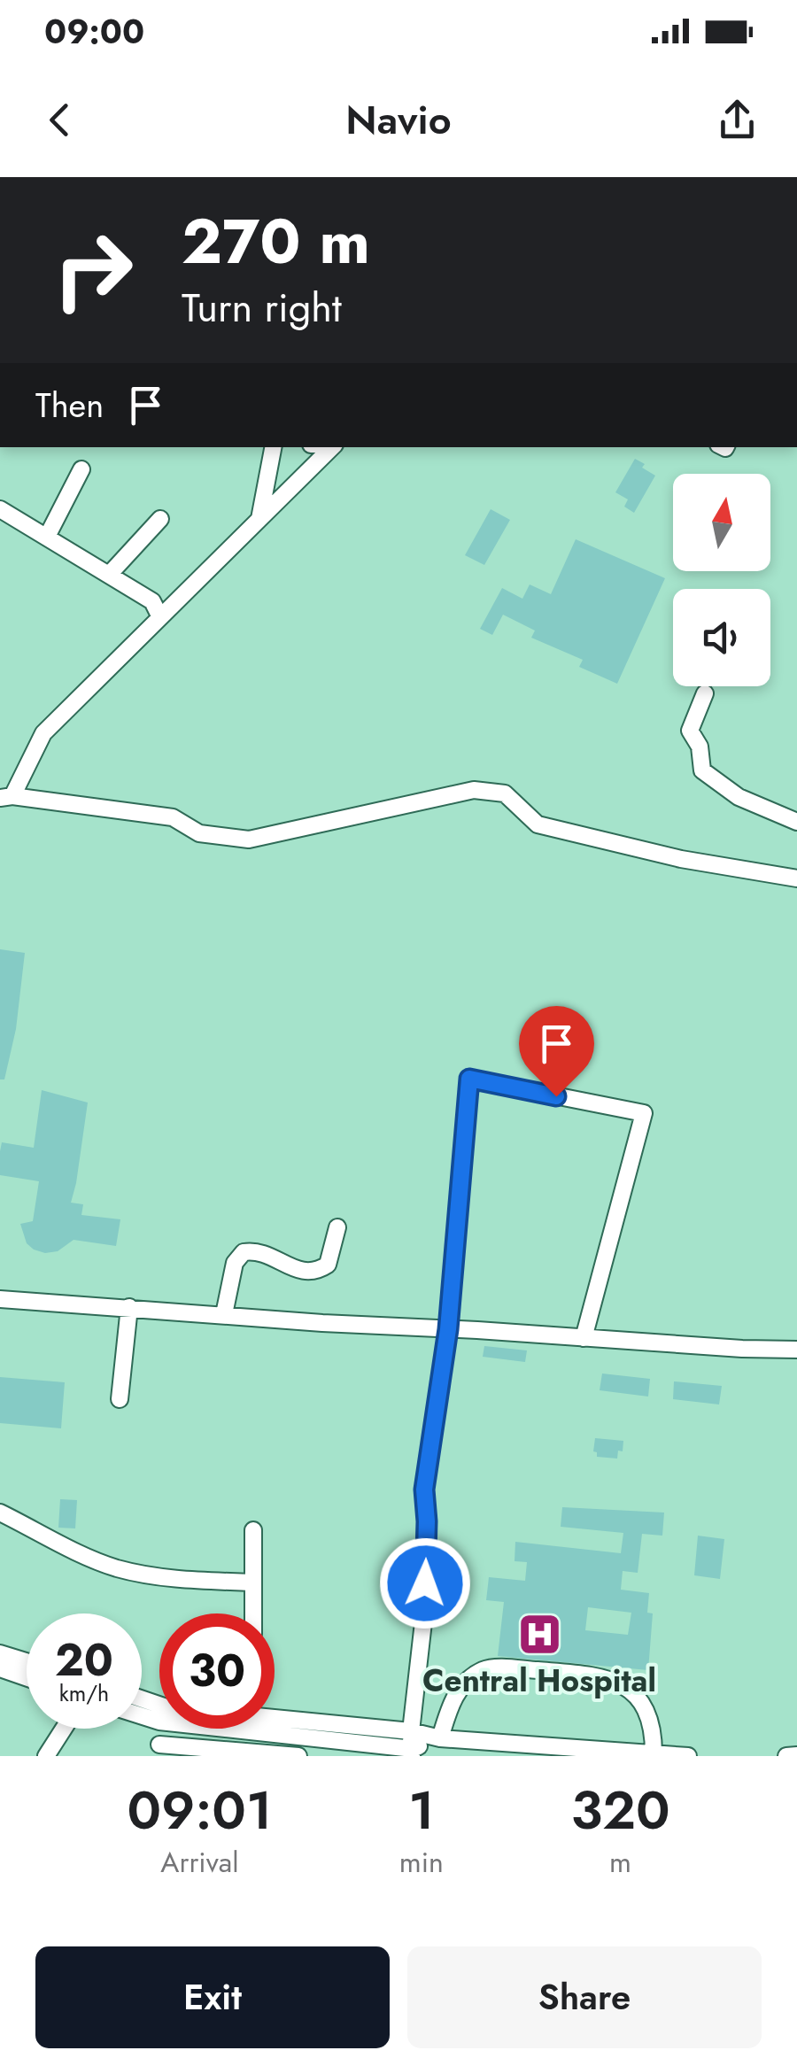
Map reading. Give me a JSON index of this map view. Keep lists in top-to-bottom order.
{
  "places": {
    "hospital": ["Central Hospital"]
  },
  "north": "top",
  "page": {
    "status": "09:00",
    "header": "Navio",
    "turn": ["270 m", "Turn right"],
    "then": "Then",
    "speed": "20 km/h",
    "limit": "30",
    "eta": [
      "09:01",
      "Arrival",
      "1",
      "min",
      "320",
      "m"
    ],
    "buttons": ["Exit", "Share"]
  }
}
